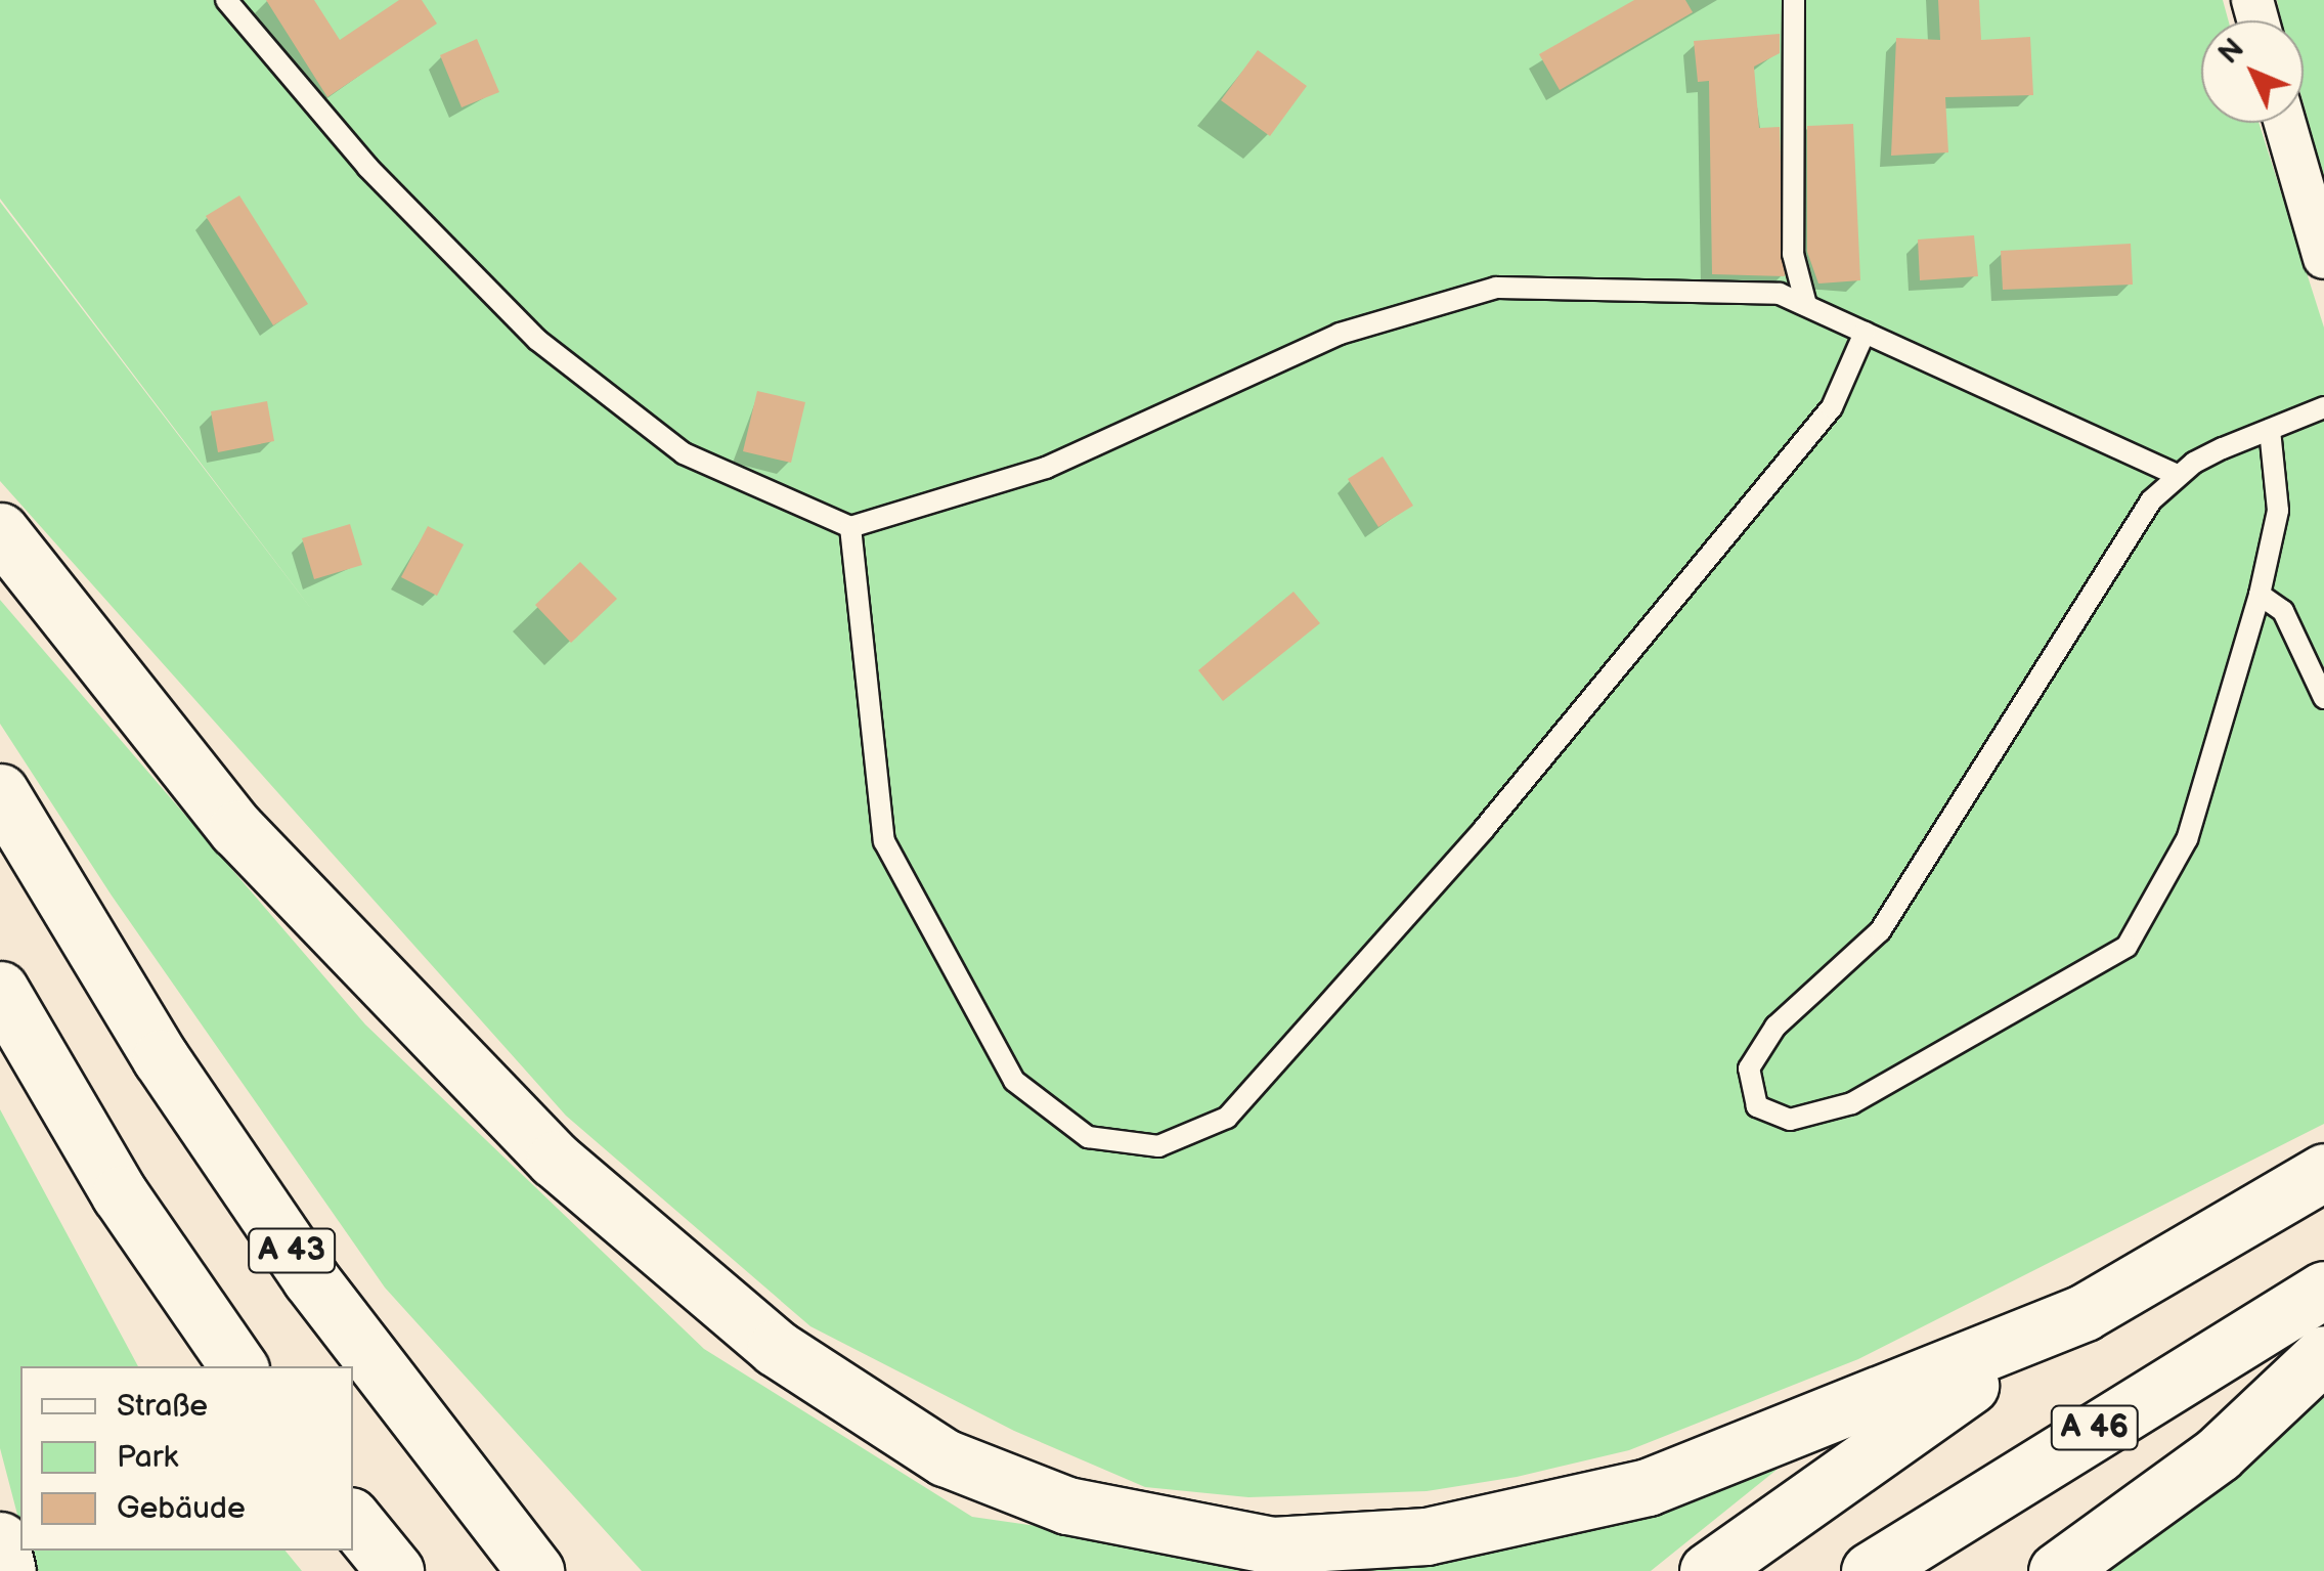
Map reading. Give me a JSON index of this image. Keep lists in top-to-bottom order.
{
  "streets": {
    "main road": ["A 43", "A 46"]
  },
  "legend": ["Straße", "Park", "Gebäude"],
  "north": "top left"
}
